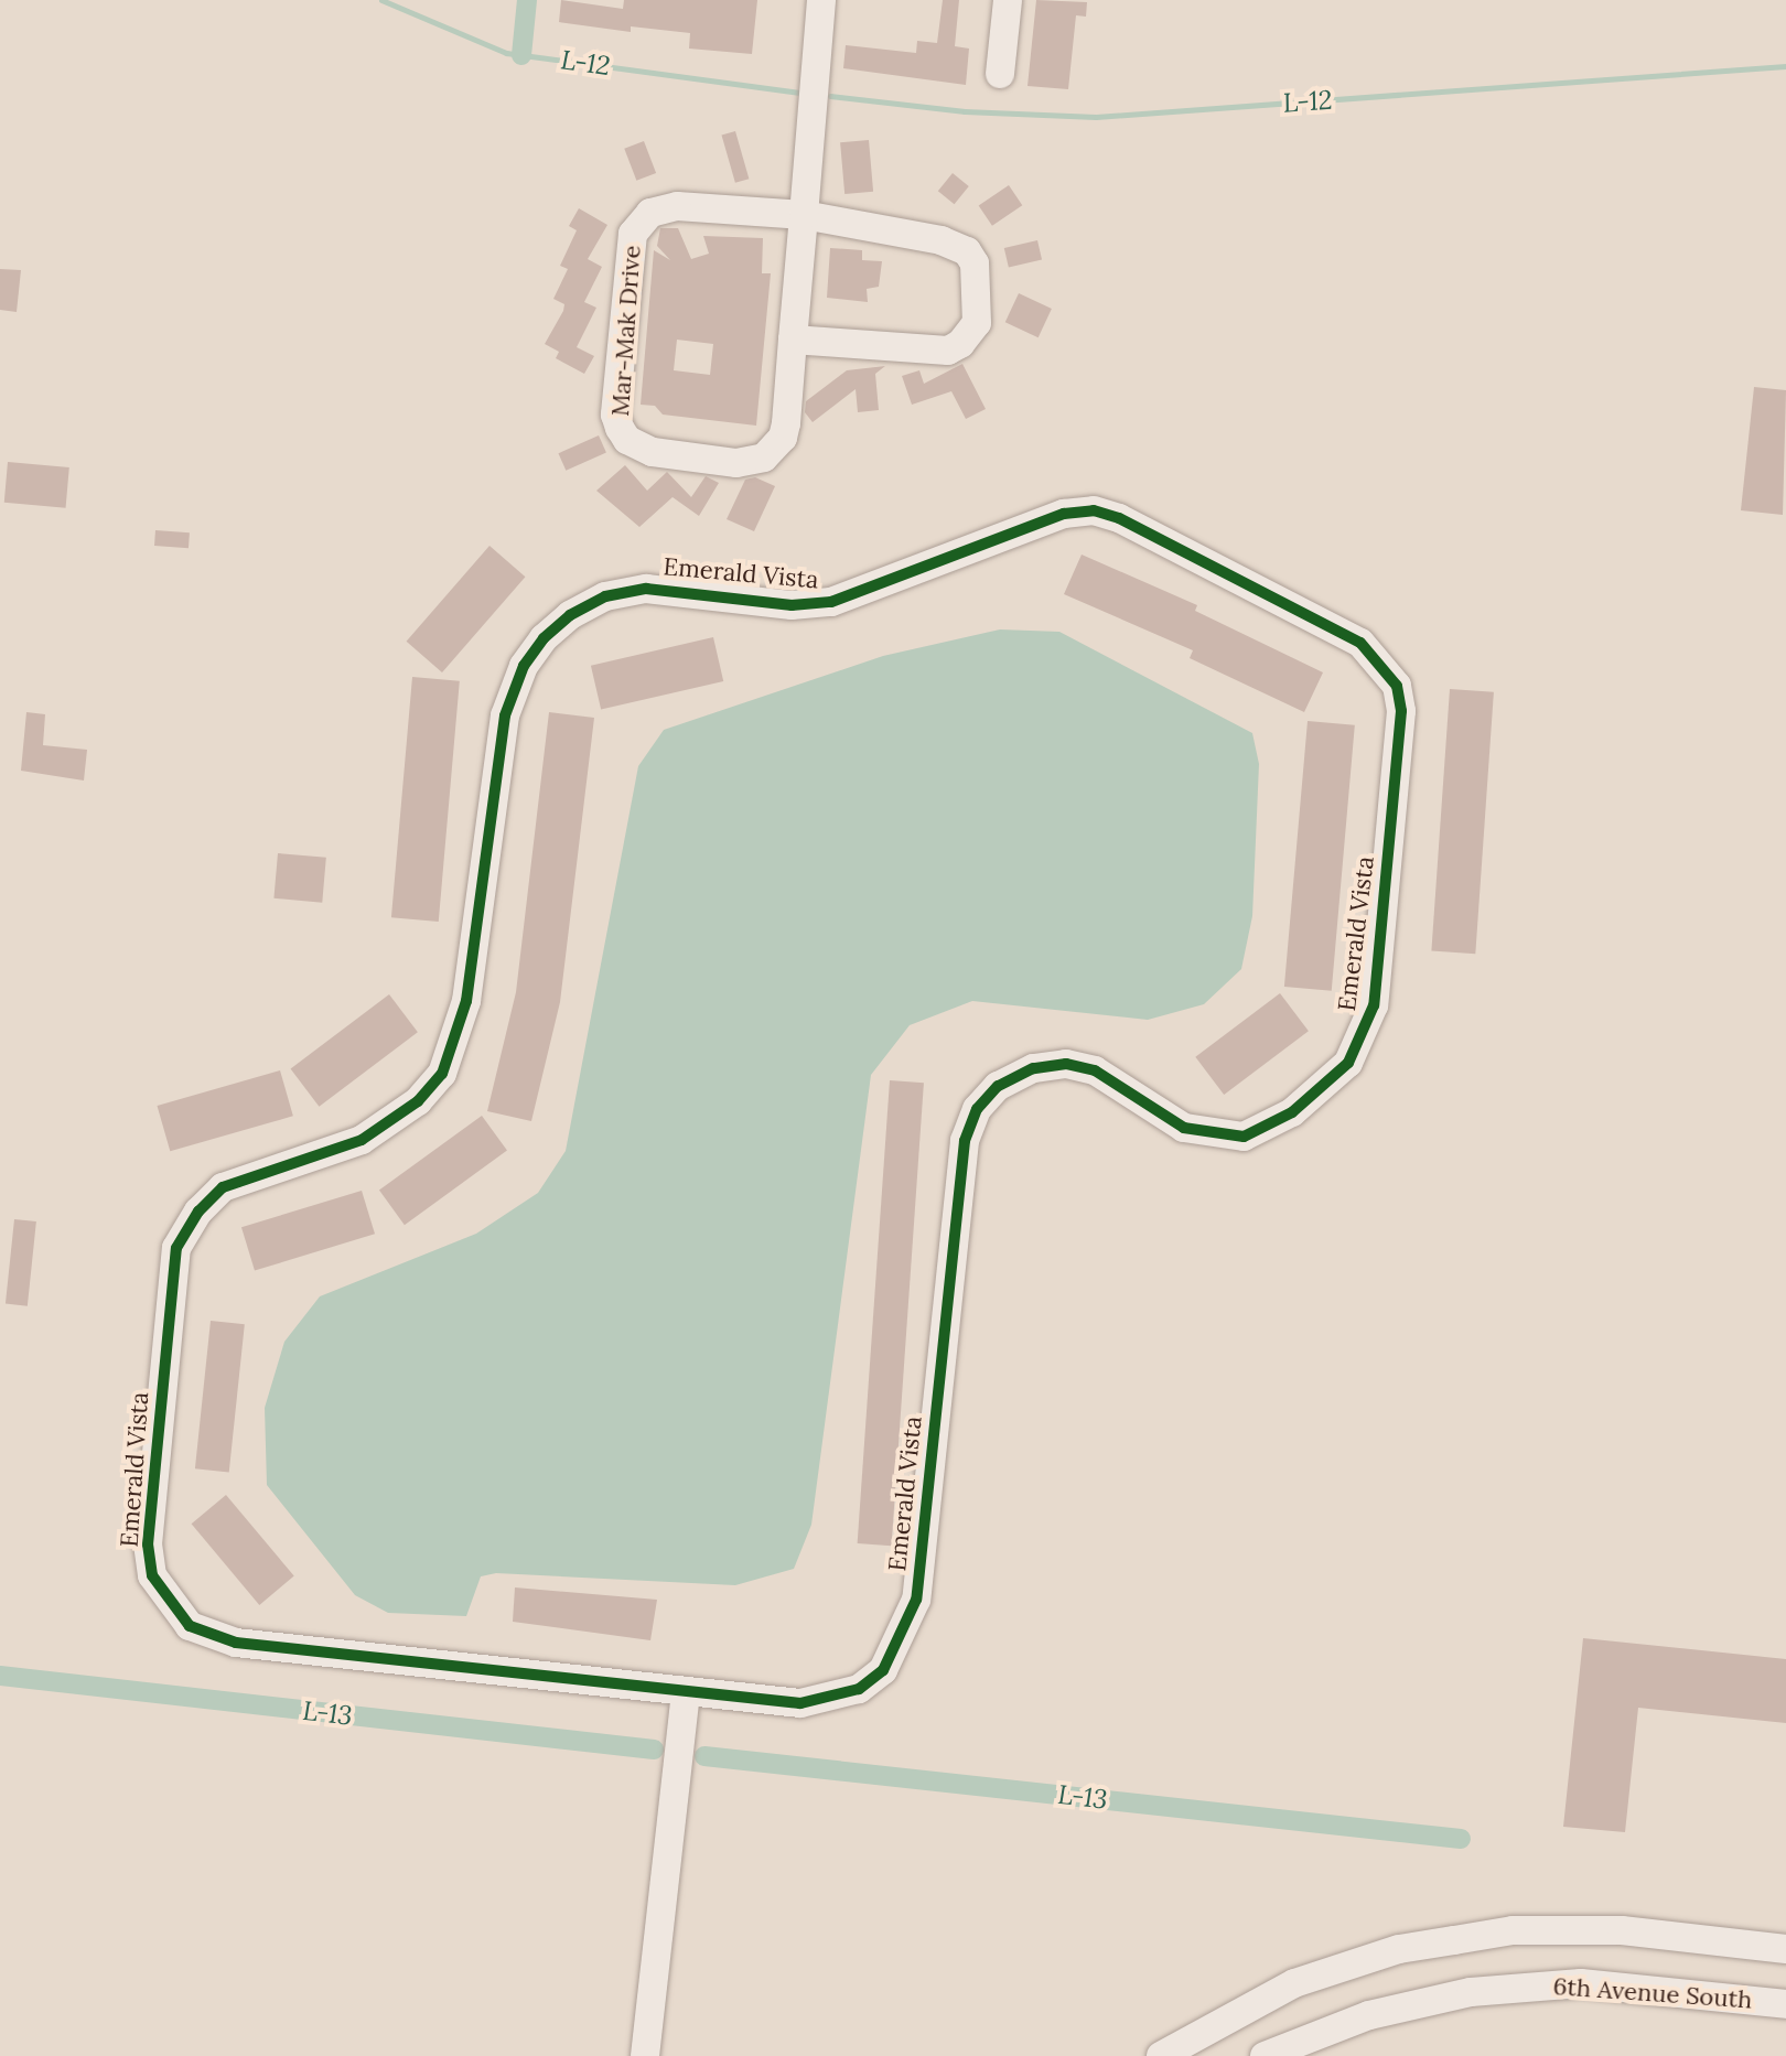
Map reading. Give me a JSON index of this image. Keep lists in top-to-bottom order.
{
  "streets": {
    "street": ["Mar-Mak Drive", "Emerald Vista", "6th Avenue South"]
  },
  "water": ["L-12", "L-13"]
}
